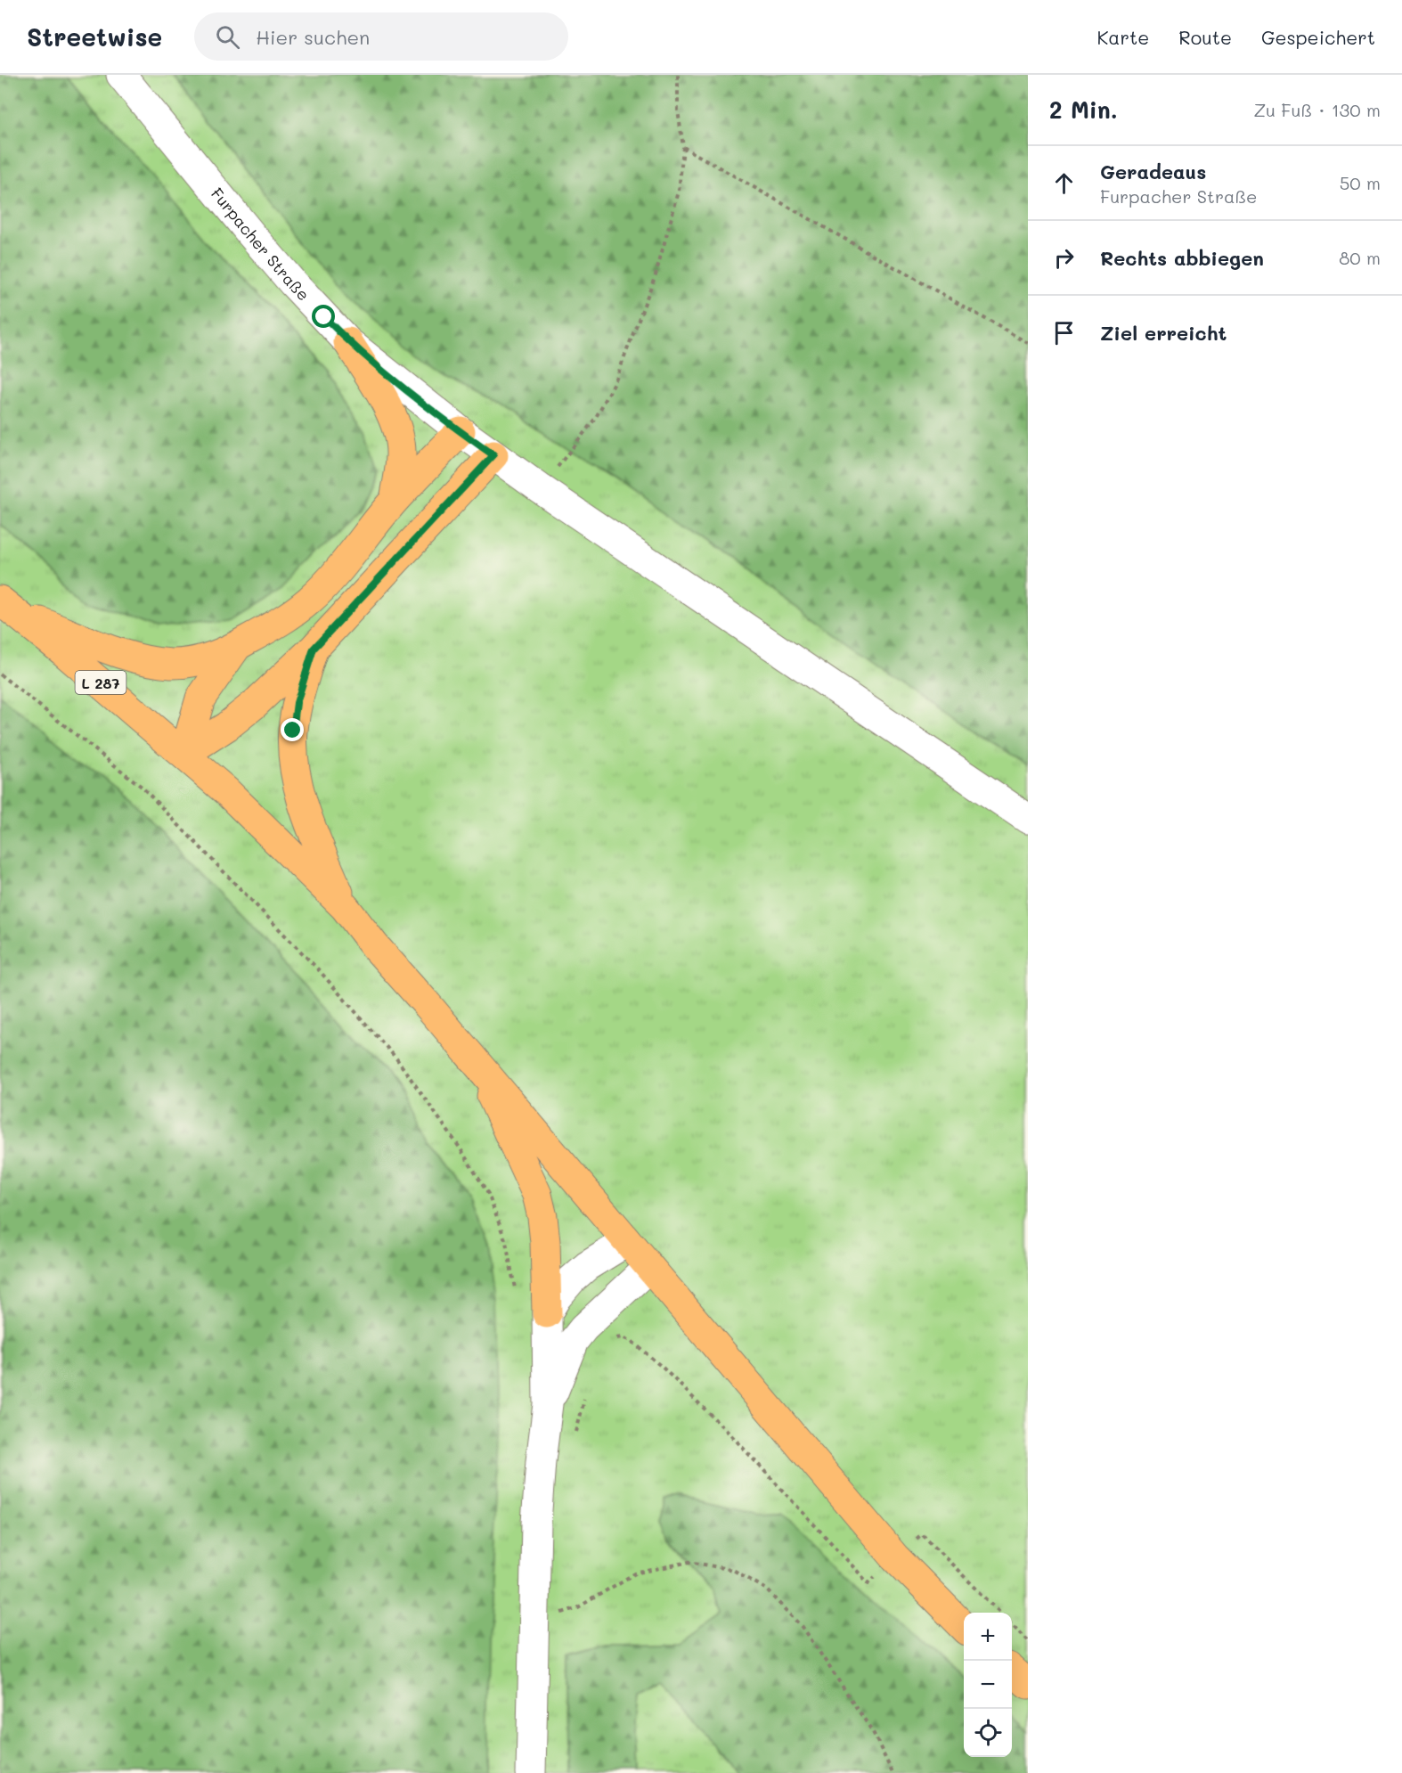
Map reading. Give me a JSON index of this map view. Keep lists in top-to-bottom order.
{
  "streets": {
    "main road": ["L 287"],
    "street": ["Furpacher Straße"]
  },
  "page": {
    "header": "Streetwise",
    "search": "Hier suchen",
    "nav": ["Karte", "Route", "Gespeichert"],
    "heading": ["2 Min.", "Zu Fuß · 130 m"],
    "list": [
      ["Geradeaus", "Furpacher Straße", "50 m"],
      ["Rechts abbiegen", "80 m"],
      "Ziel erreicht"
    ],
    "map_buttons": ["+", "−"]
  }
}
